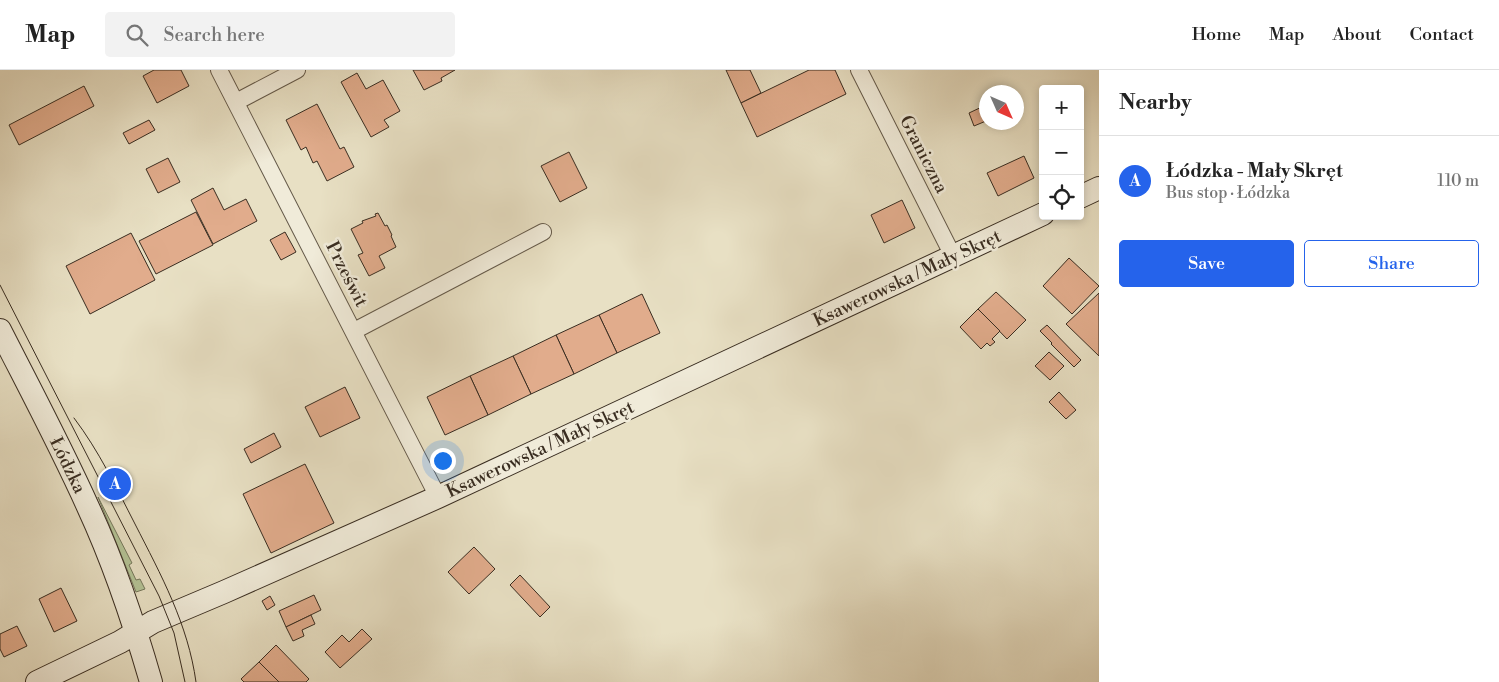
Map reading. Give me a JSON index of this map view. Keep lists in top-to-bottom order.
{
  "streets": {
    "street": [
      "Graniczna",
      "Prześwit",
      "Ksawerowska / Mały Skręt",
      "Łódzka"
    ]
  },
  "crossings": [
    ["Graniczna", "Ksawerowska / Mały Skręt"],
    ["Prześwit", "Ksawerowska / Mały Skręt"],
    ["Ksawerowska / Mały Skręt", "Łódzka"]
  ],
  "north": "bottom right",
  "page": {
    "header": "Map",
    "search": "Search here",
    "nav": [
      "Home",
      "Map",
      "About",
      "Contact"
    ],
    "heading": "Nearby",
    "map_buttons": ["+", "−"],
    "list": [
      {
        "mark": "A",
        "name": "Łódzka - Mały Skręt",
        "note": "Bus stop · Łódzka",
        "value": "110 m"
      }
    ],
    "buttons": ["Save", "Share"],
    "pins": "A"
  }
}
